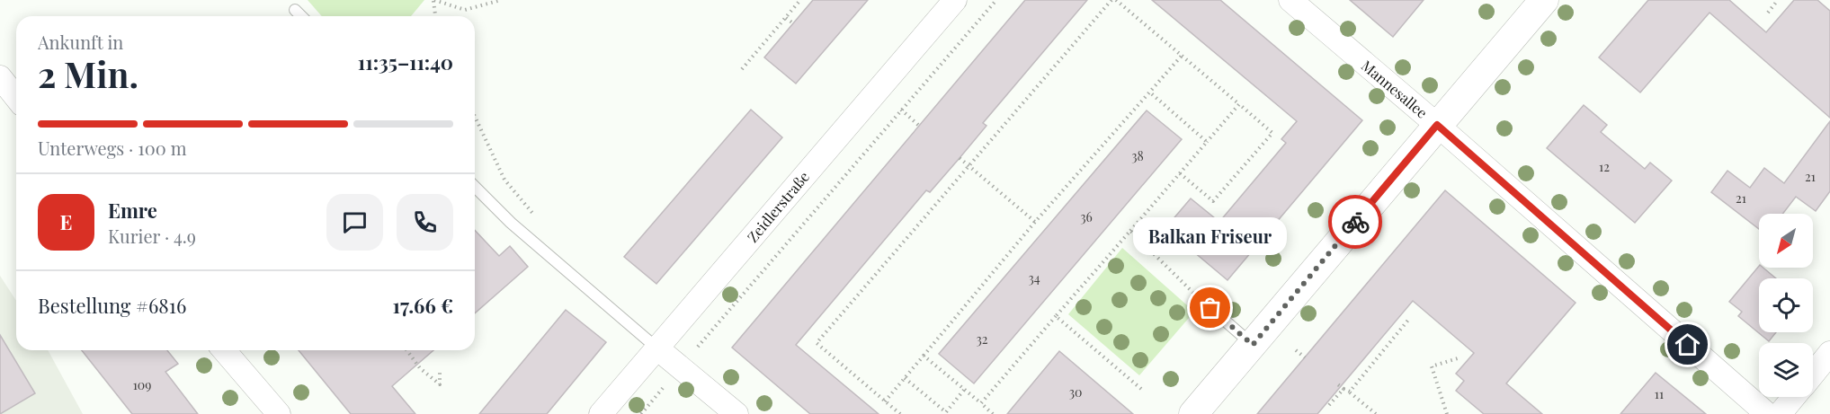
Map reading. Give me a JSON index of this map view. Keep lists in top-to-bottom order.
{
  "streets": {
    "street": ["Mannesallee", "Zeidlerstraße"]
  },
  "places": ["Balkan Friseur"],
  "house_numbers": [
    "38",
    "12",
    "21",
    "21",
    "36",
    "34",
    "32",
    "109",
    "30",
    "11"
  ],
  "north": "bottom left",
  "page": {
    "heading": ["2 Min.", "Ankunft in", "11:35–11:40"],
    "panel": [
      "Emre",
      "Kurier · 4.9",
      "Bestellung #6816",
      "17.66 €"
    ],
    "bar": "Unterwegs · 100 m",
    "round": "E",
    "bubble": "Balkan Friseur"
  }
}
